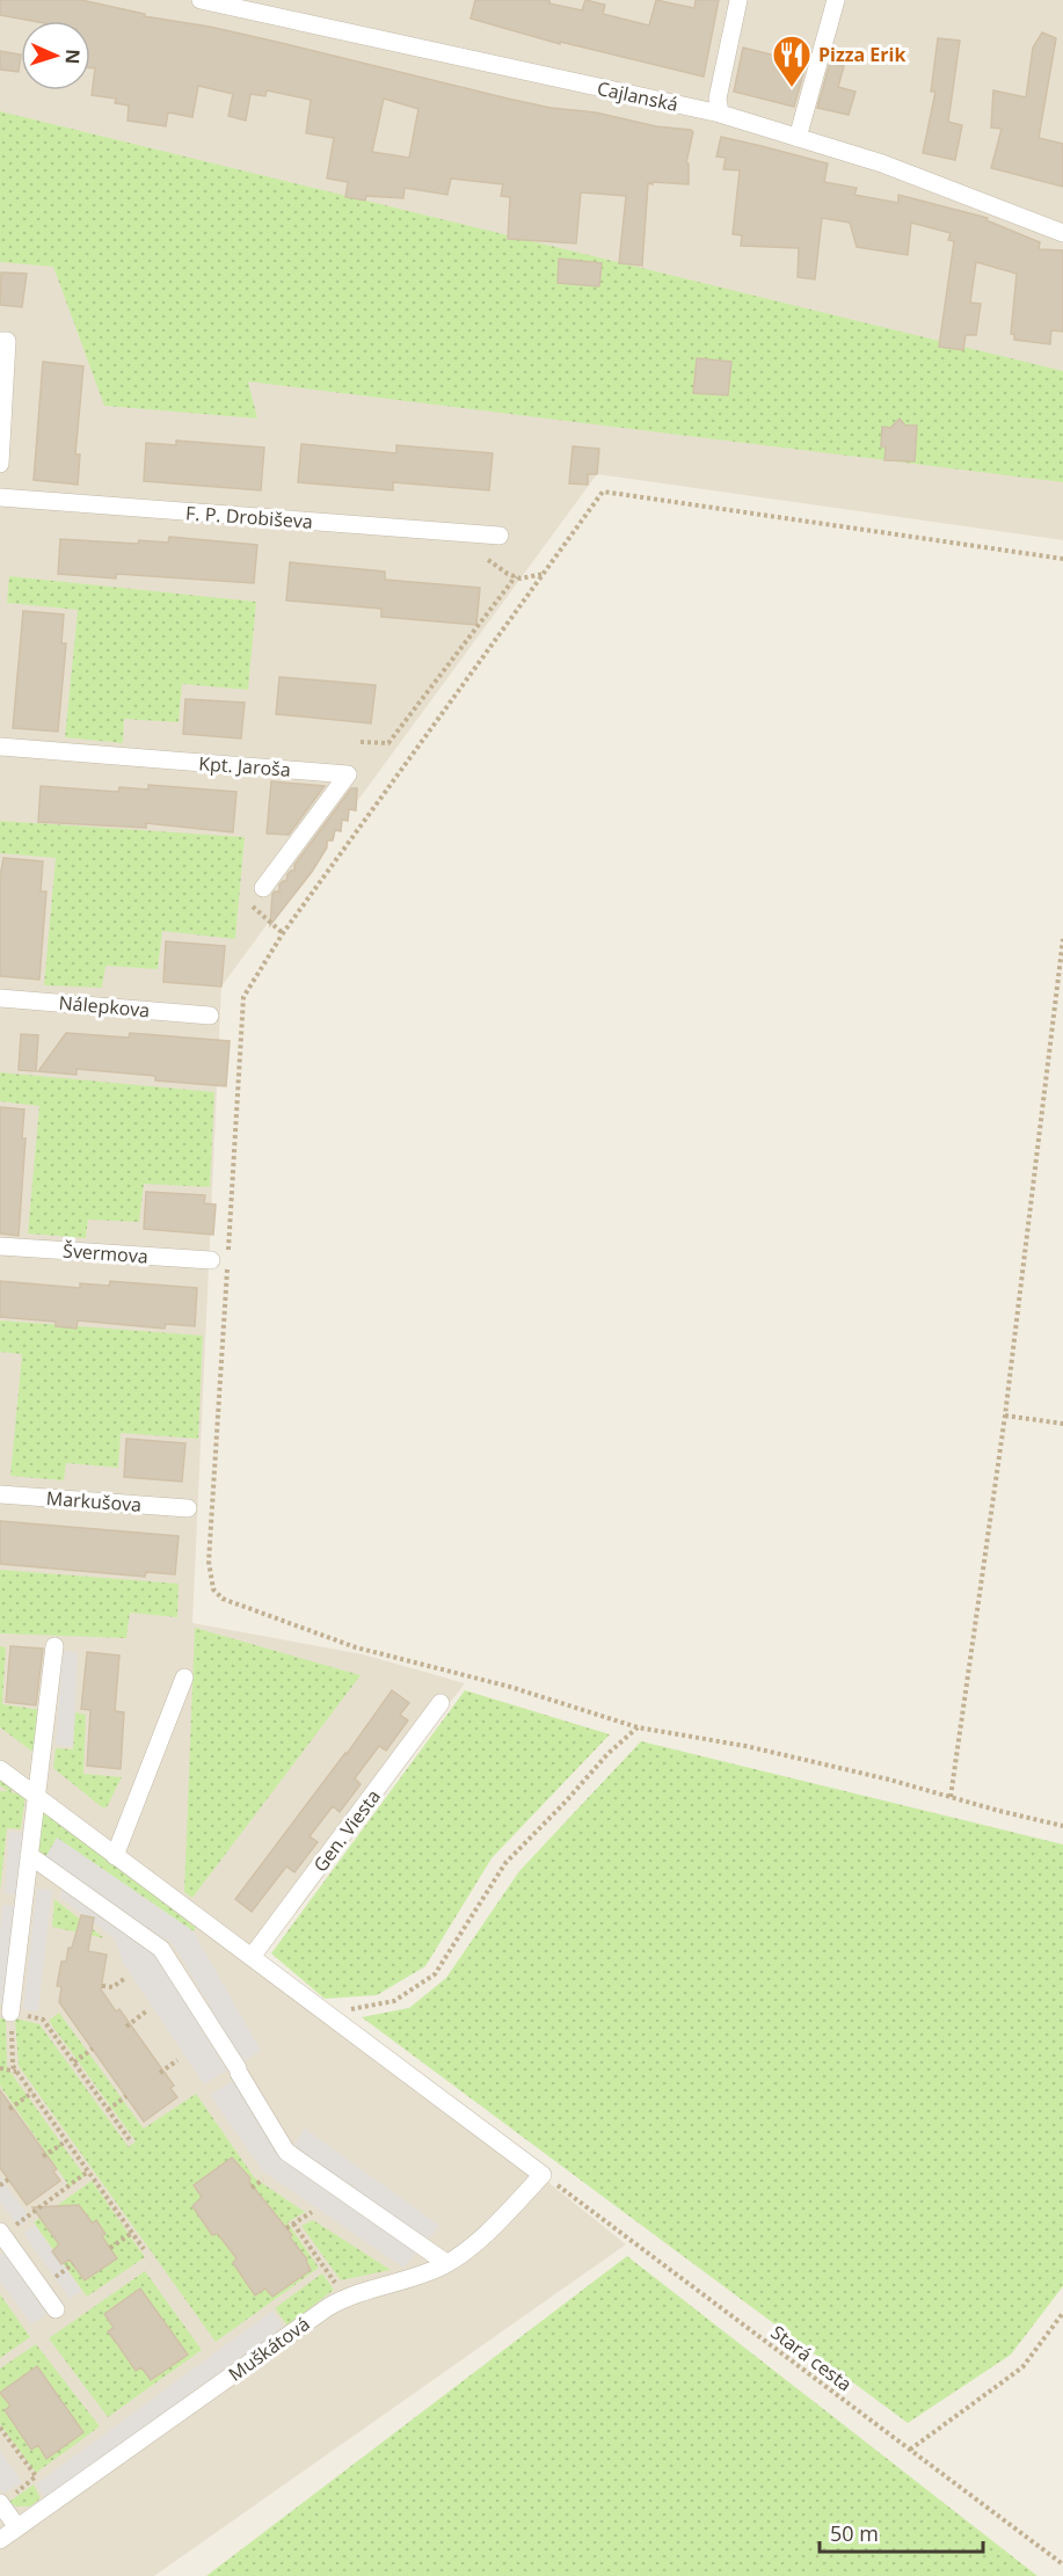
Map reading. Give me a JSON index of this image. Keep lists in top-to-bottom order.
{
  "streets": {
    "street": [
      "Cajlanská",
      "F. P. Drobiševa",
      "Kpt. Jaroša",
      "Nálepkova",
      "Švermova",
      "Markušova",
      "Gen. Viesta",
      "Muškátová"
    ],
    "path": ["Stará cesta"]
  },
  "crossings": [
    ["Muškátová", "Stará cesta"]
  ],
  "places": {
    "restaurant": ["Pizza Erik"]
  },
  "scale_bar": "50 m",
  "north": "right"
}
